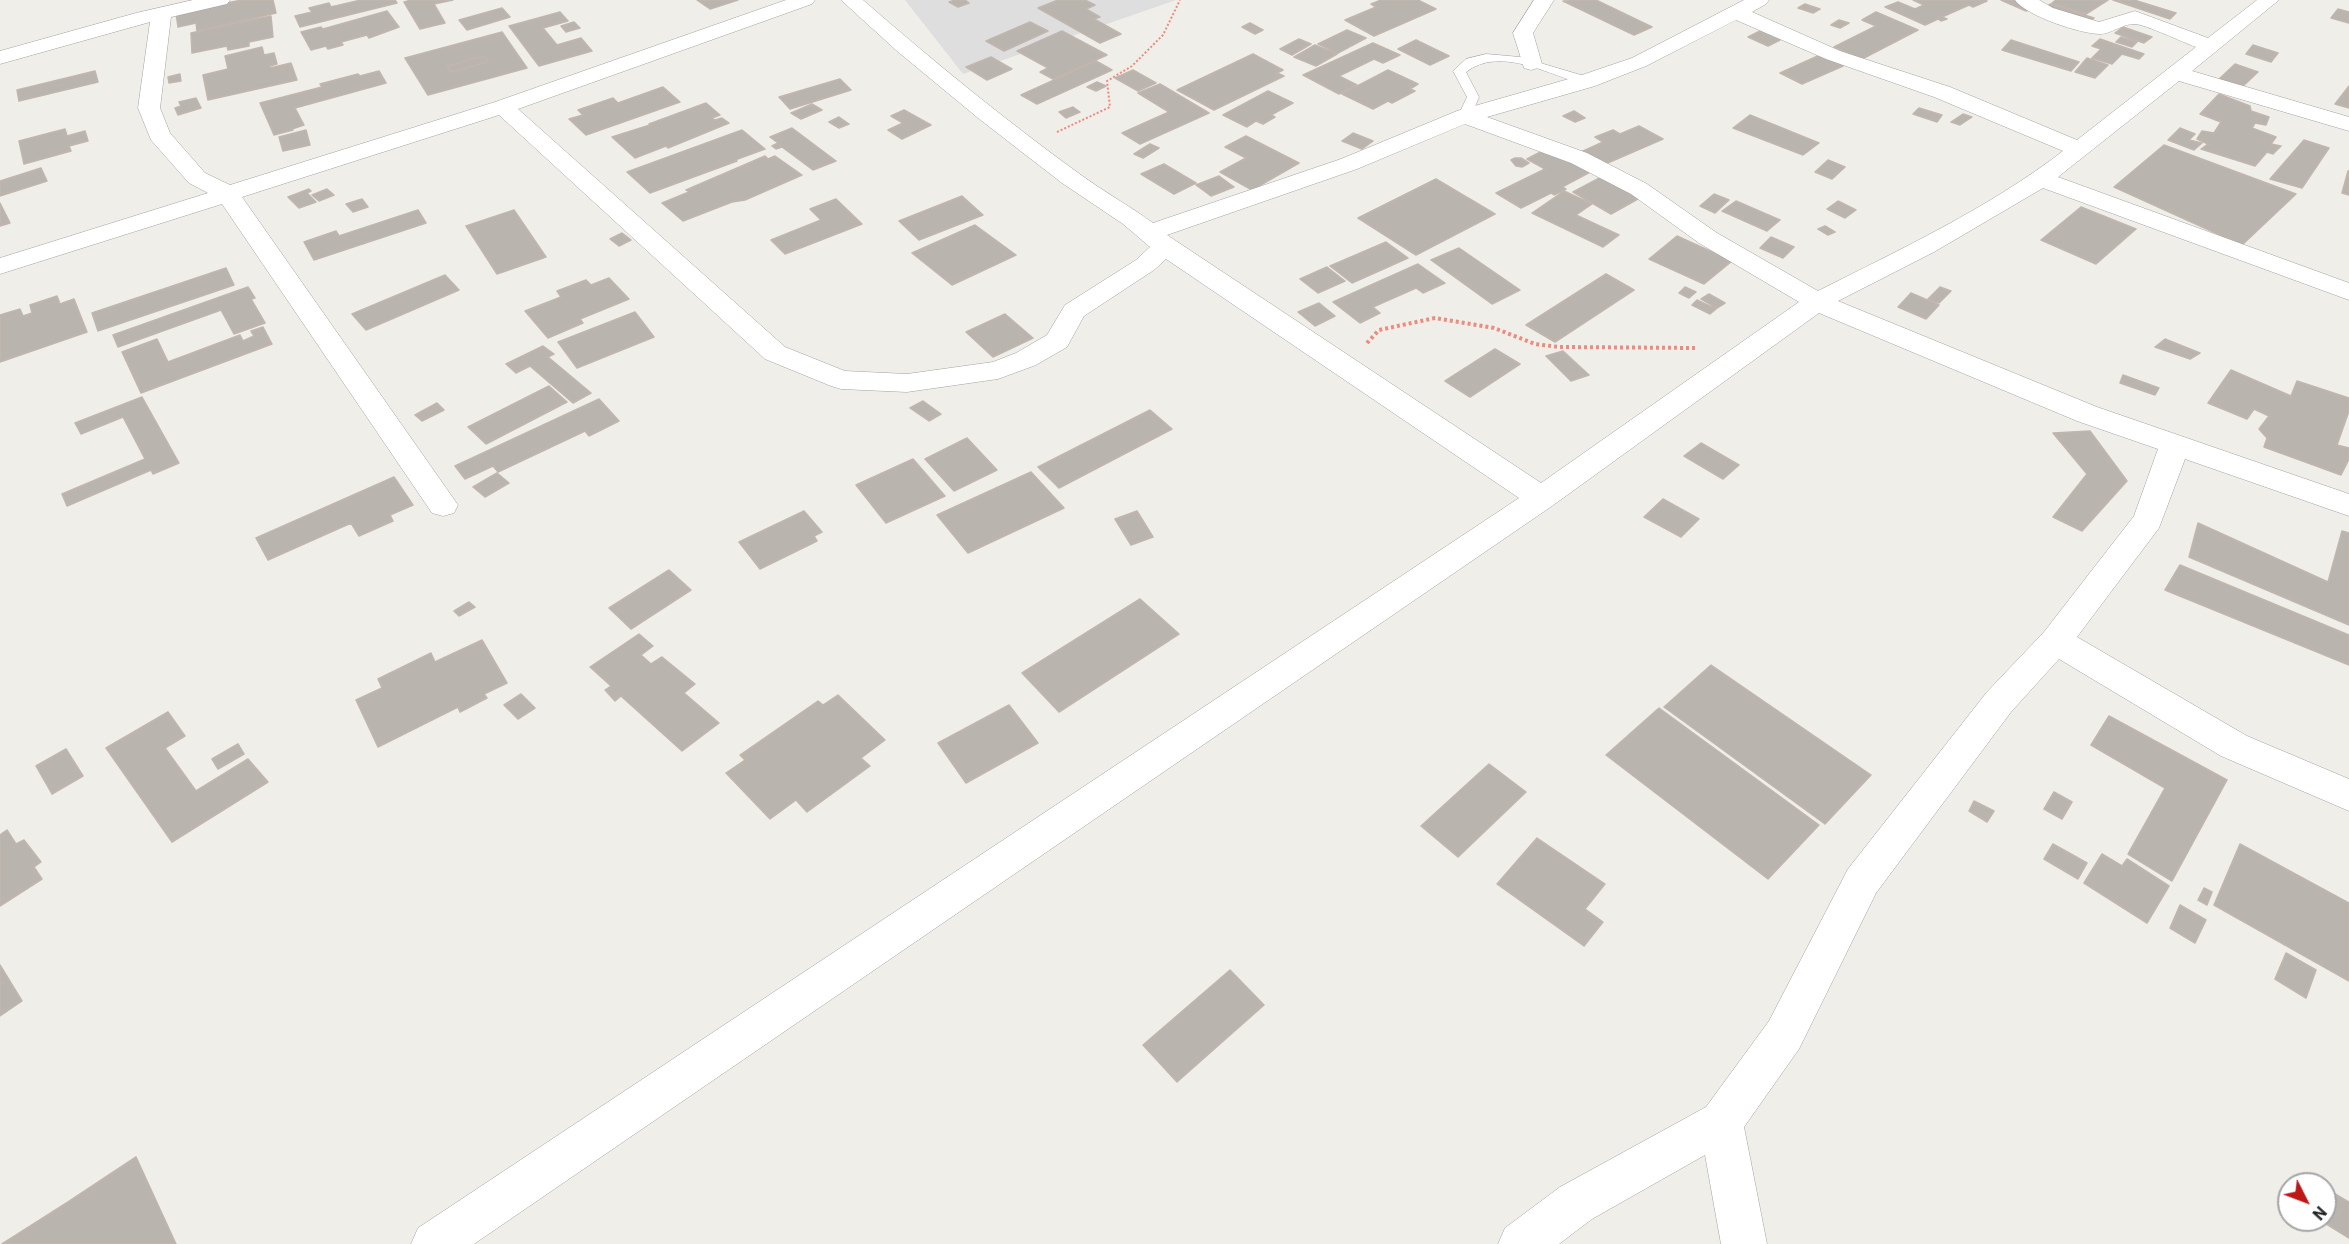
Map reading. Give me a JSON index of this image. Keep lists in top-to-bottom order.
{
  "north": "bottom right"
}
